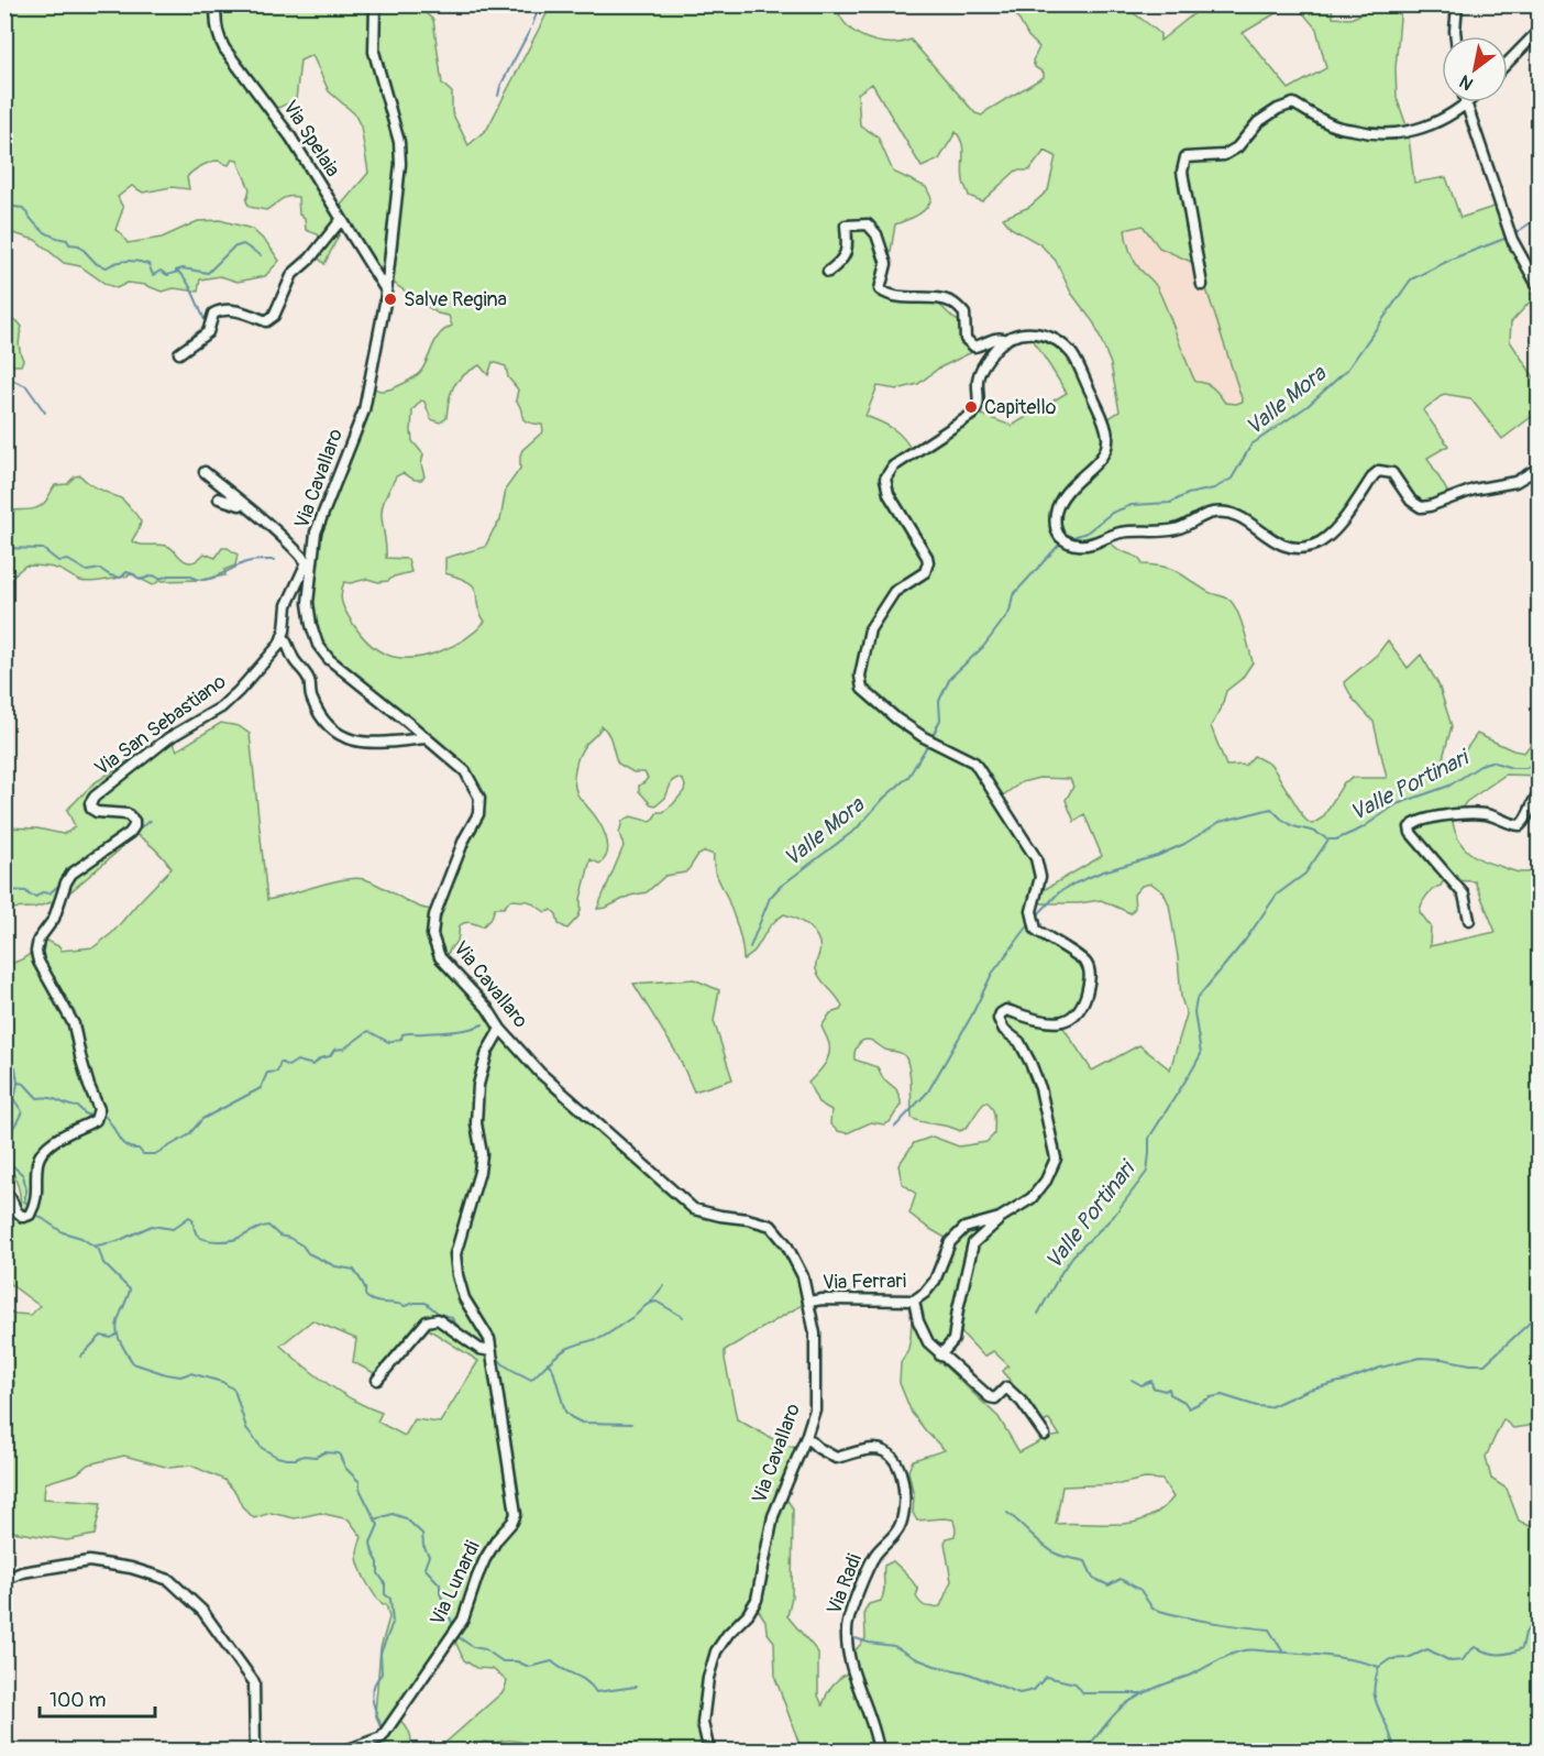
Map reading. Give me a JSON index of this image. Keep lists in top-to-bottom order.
{
  "streets": {
    "street": [
      "Via Spelaia",
      "Via Cavallaro",
      "Via San Sebastiano",
      "Via Ferrari",
      "Via Lunardi",
      "Via Radi"
    ]
  },
  "crossings": [
    ["Via Spelaia", "Via Cavallaro"],
    ["Via Cavallaro", "Via San Sebastiano"],
    ["Via Cavallaro", "Via Ferrari"],
    ["Via Cavallaro", "Via Lunardi"],
    ["Via Cavallaro", "Via Radi"]
  ],
  "water": ["Valle Mora", "Valle Portinari"],
  "places": ["Salve Regina", "Capitello"],
  "scale_bar": "100 m",
  "north": "bottom left"
}
